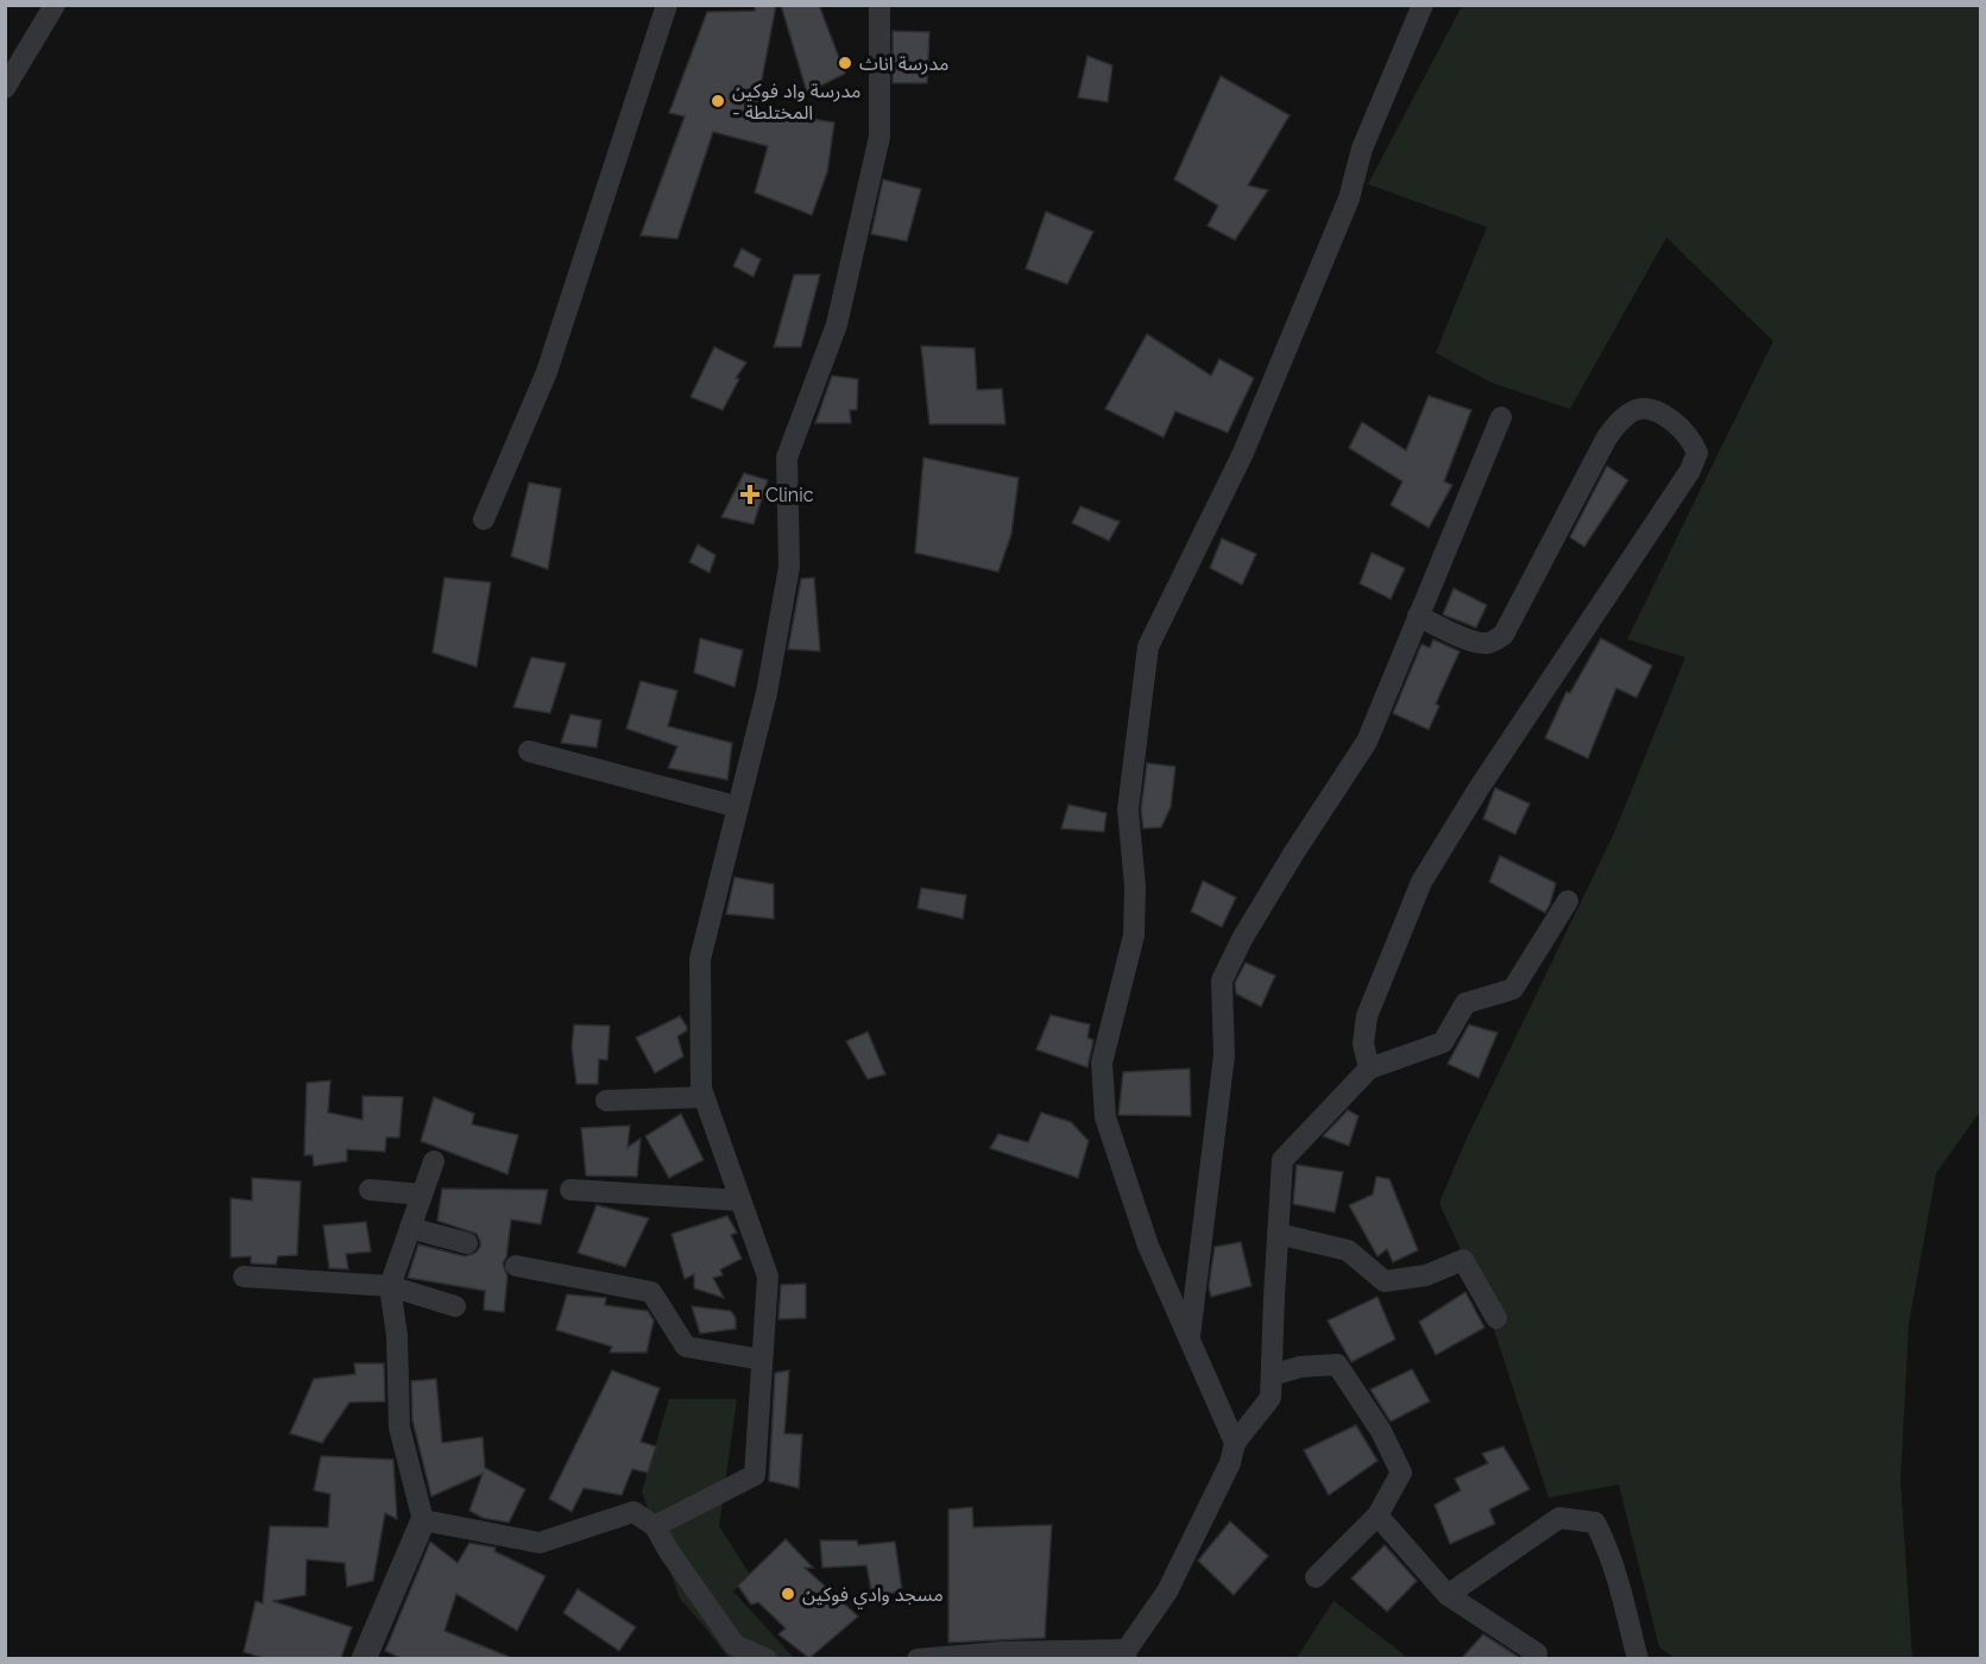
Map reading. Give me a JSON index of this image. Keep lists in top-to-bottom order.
{
  "places": {
    "other": ["مدرسة اناث", "مدرسة واد فوكين - المختلطة", "مسجد وادي فوكين"],
    "health": ["Clinic"]
  }
}
